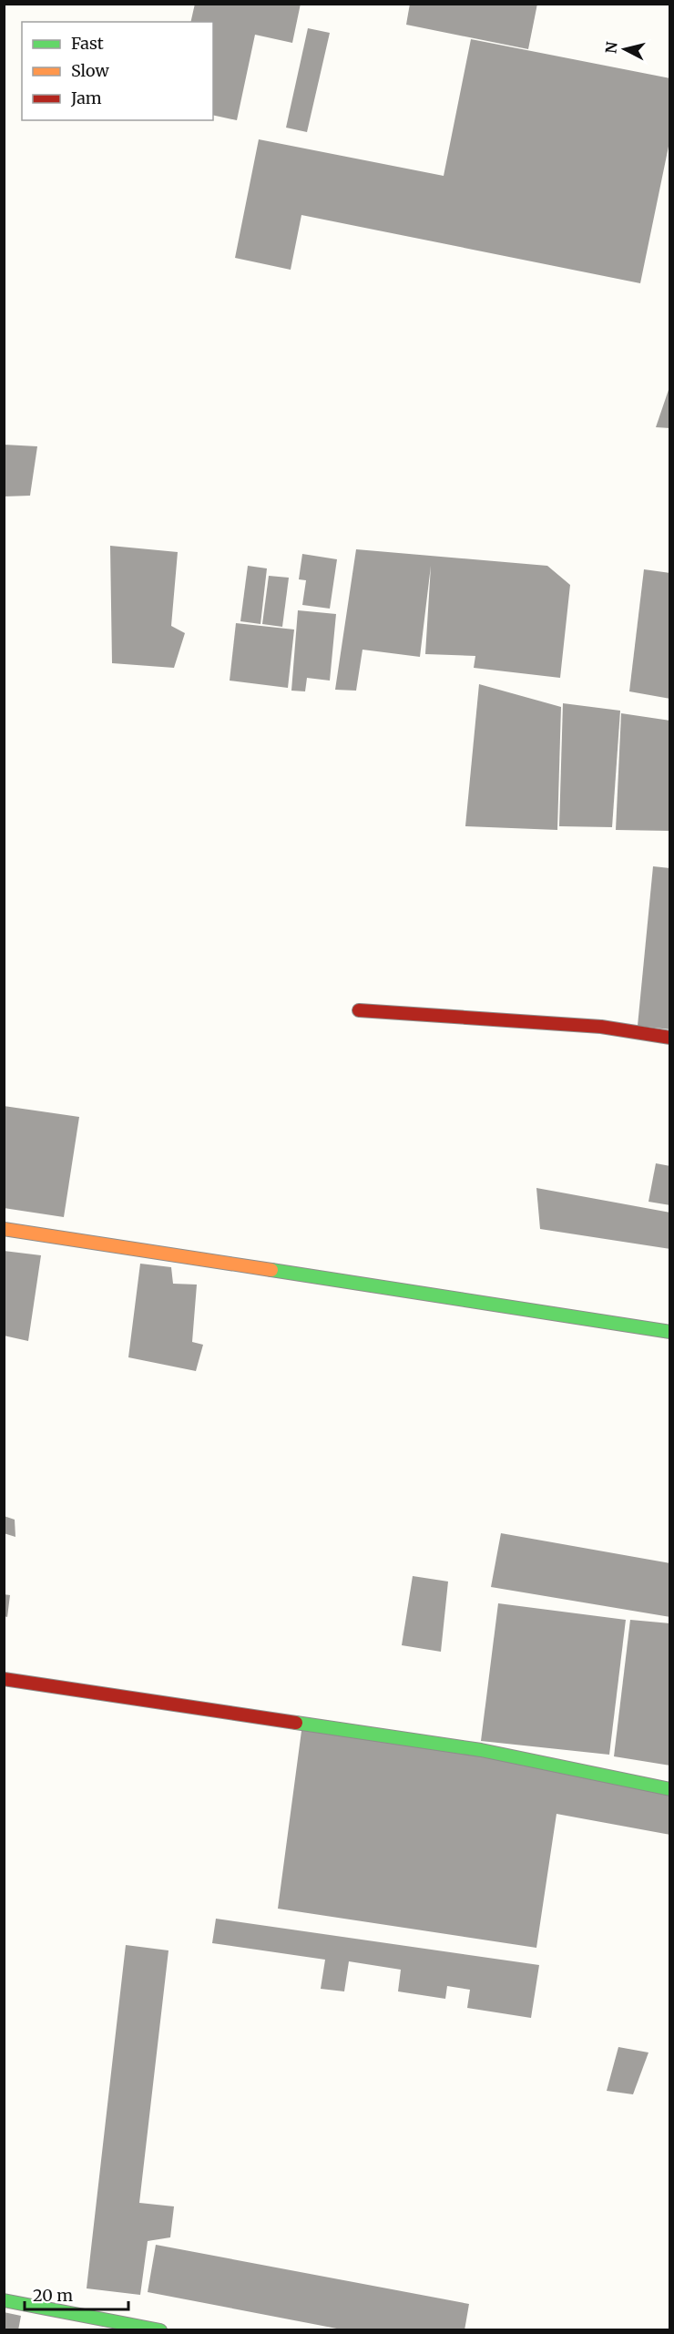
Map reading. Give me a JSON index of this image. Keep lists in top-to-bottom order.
{
  "legend": ["Fast", "Slow", "Jam"],
  "scale_bar": "20 m",
  "north": "left"
}
